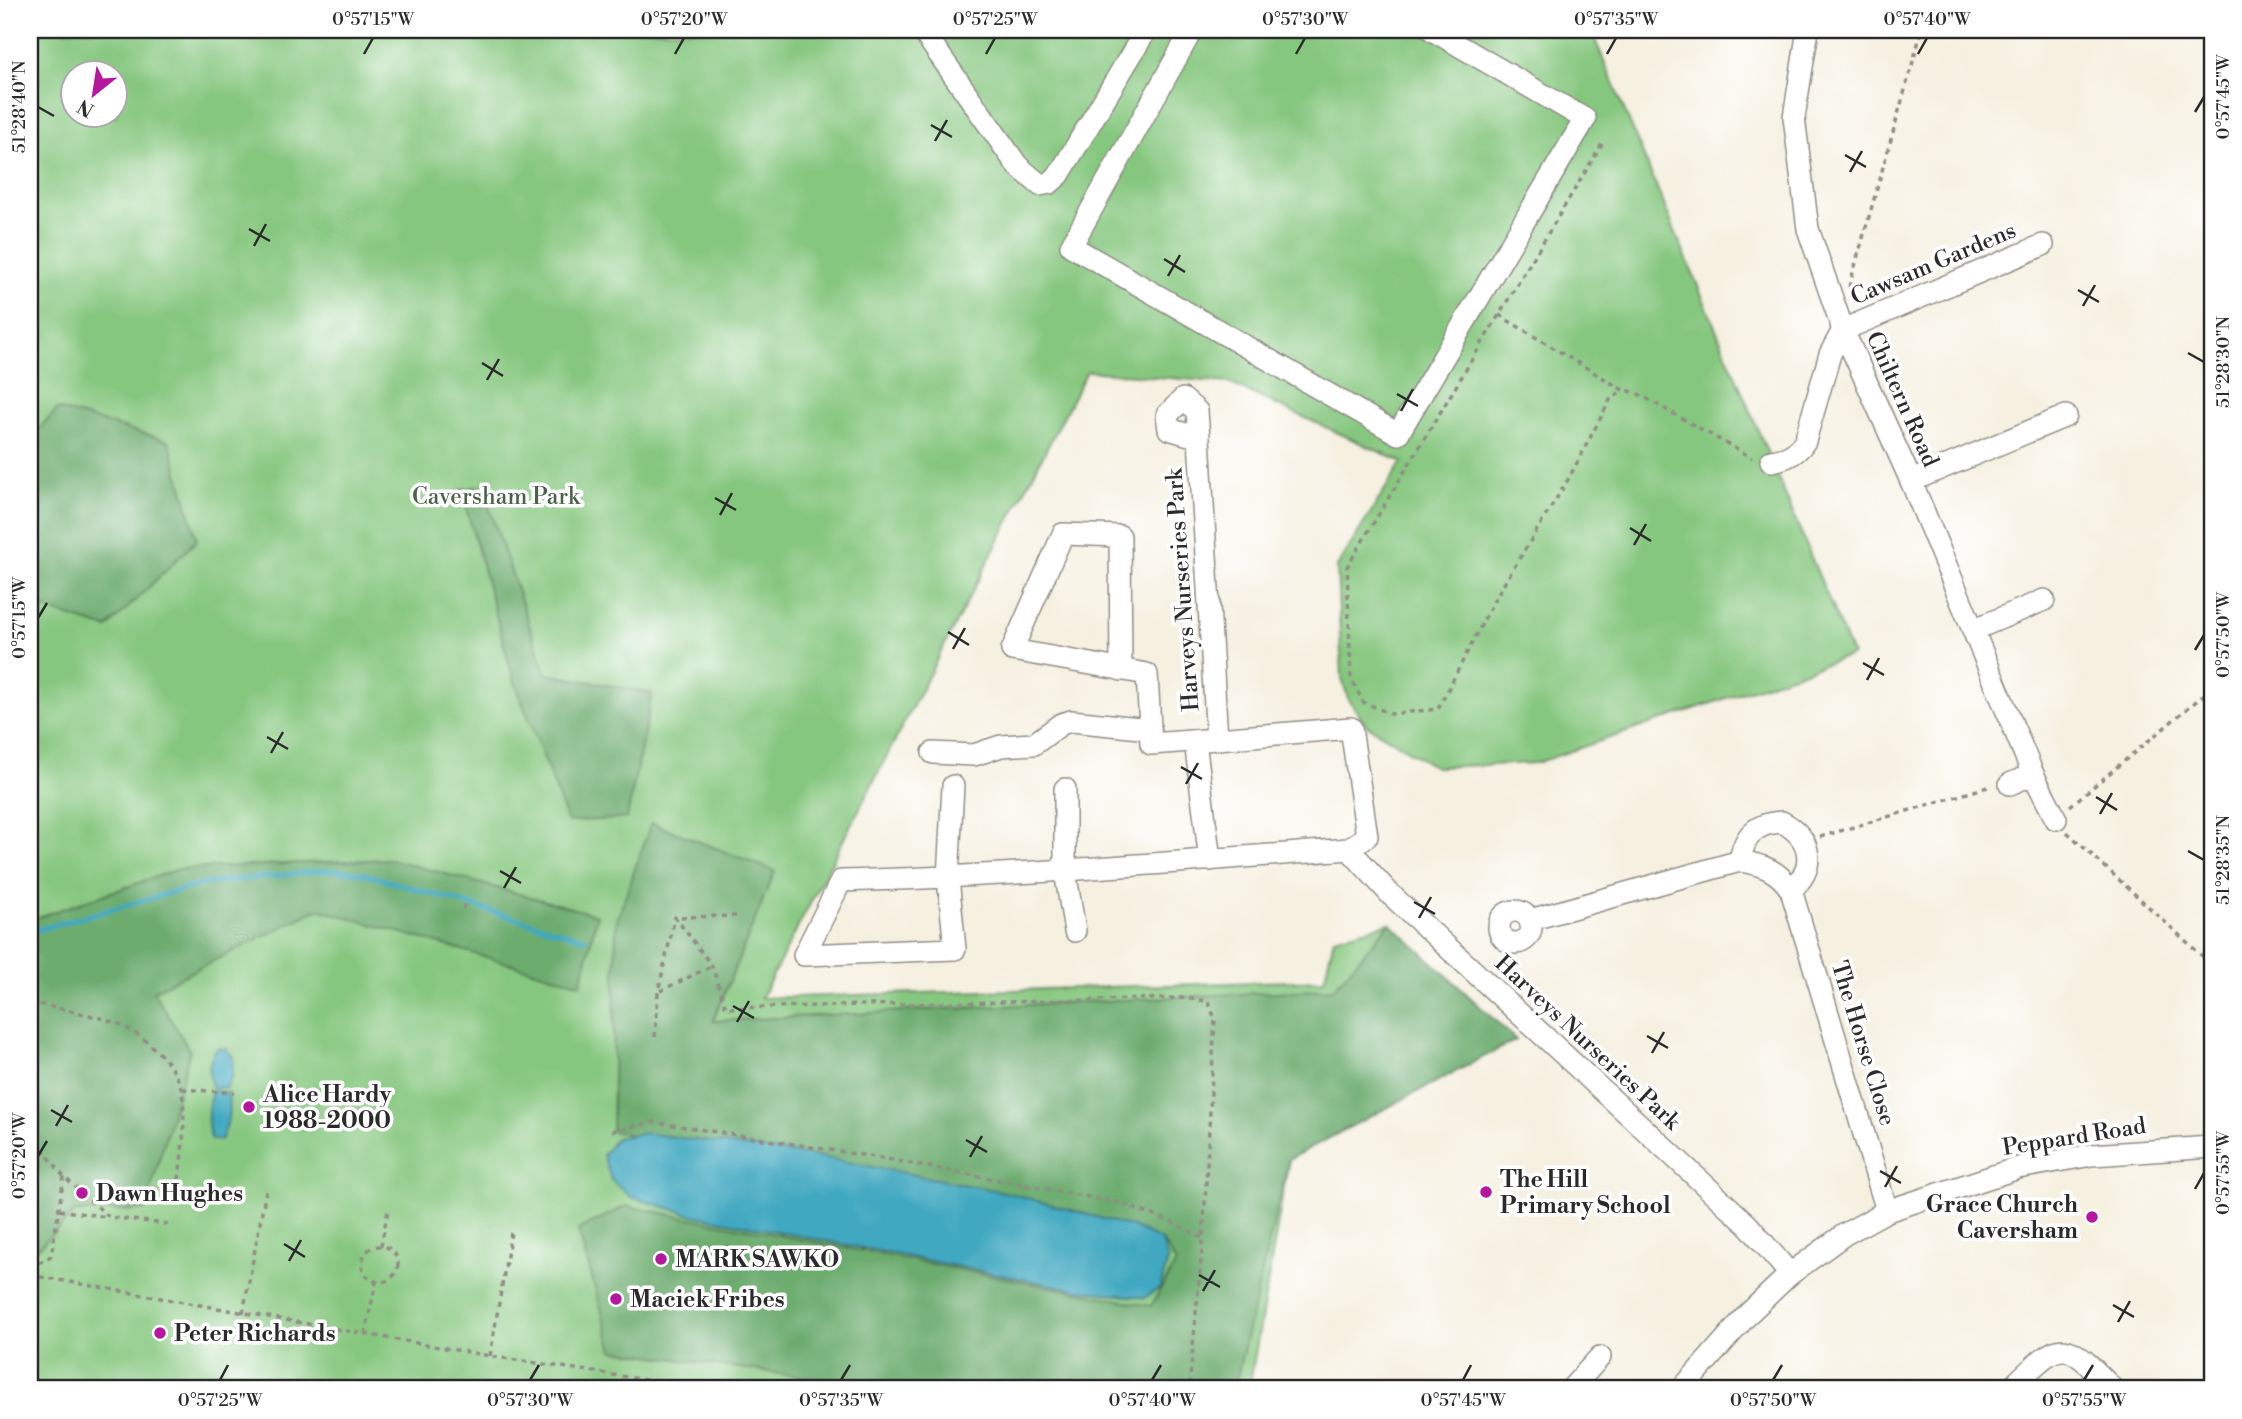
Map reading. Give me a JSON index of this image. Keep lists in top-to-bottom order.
{
  "streets": {
    "street": [
      "Cawsam Gardens",
      "Chiltern Road",
      "Harveys Nurseries Park",
      "The Horse Close",
      "Peppard Road"
    ]
  },
  "crossings": [
    ["Cawsam Gardens", "Chiltern Road"],
    ["Harveys Nurseries Park", "Peppard Road"],
    ["The Horse Close", "Peppard Road"]
  ],
  "parks": ["Caversham Park"],
  "places": [
    "Alice Hardy 1988-2000",
    "The Hill Primary School",
    "Dawn Hughes",
    "Grace Church Caversham",
    "MARK SAWKO",
    "Maciek Fribes",
    "Peter Richards"
  ],
  "north": "bottom left",
  "coordinates": [
    "0°57'15\"W",
    "0°57'20\"W",
    "0°57'25\"W",
    "0°57'30\"W",
    "0°57'35\"W",
    "0°57'40\"W",
    "0°57'45\"W",
    "51°28'40\"N",
    "51°28'30\"N",
    "0°57'50\"W",
    "51°28'35\"N",
    "0°57'55\"W"
  ]
}
